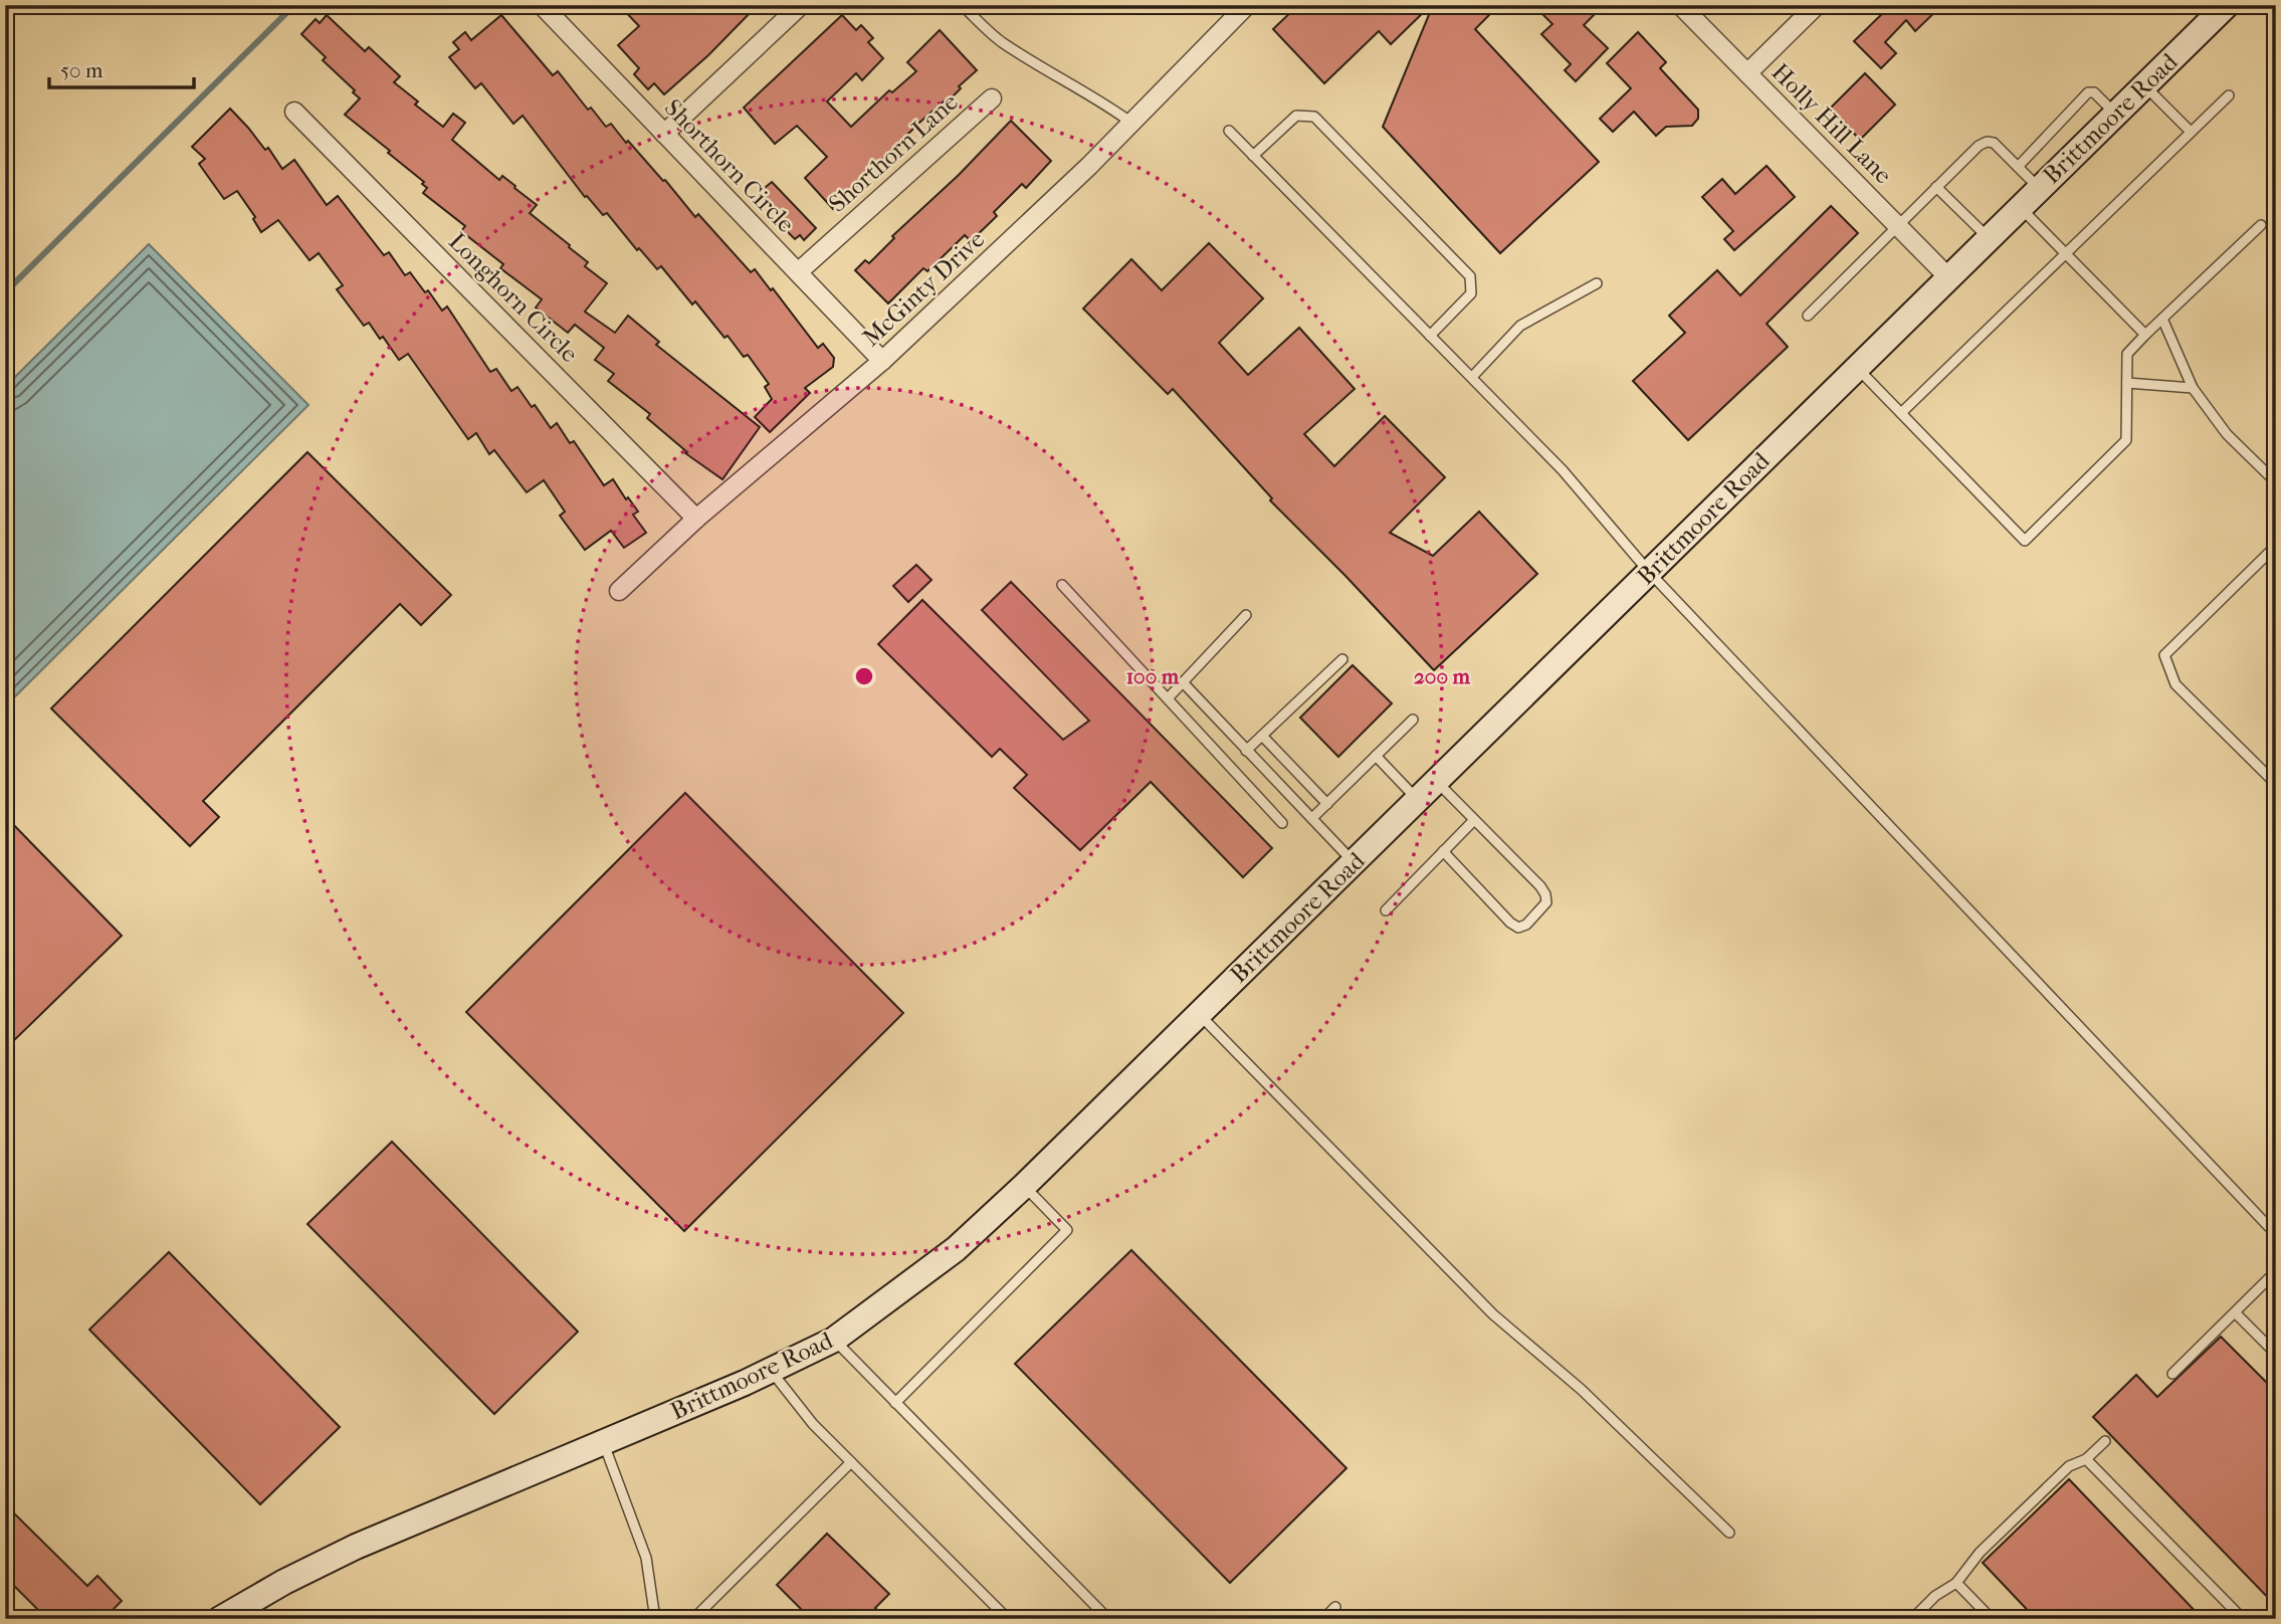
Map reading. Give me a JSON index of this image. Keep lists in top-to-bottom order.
{
  "streets": {
    "main road": ["Brittmoore Road"],
    "street": [
      "Holly Hill Lane",
      "Shorthorn Lane",
      "Shorthorn Circle",
      "McGinty Drive",
      "Longhorn Circle"
    ]
  },
  "crossings": [
    ["Brittmoore Road", "Holly Hill Lane"],
    ["Shorthorn Lane", "Shorthorn Circle"],
    ["Shorthorn Circle", "McGinty Drive"],
    ["McGinty Drive", "Longhorn Circle"]
  ],
  "scale_bar": "50 m",
  "rings": ["100 m", "200 m"]
}
